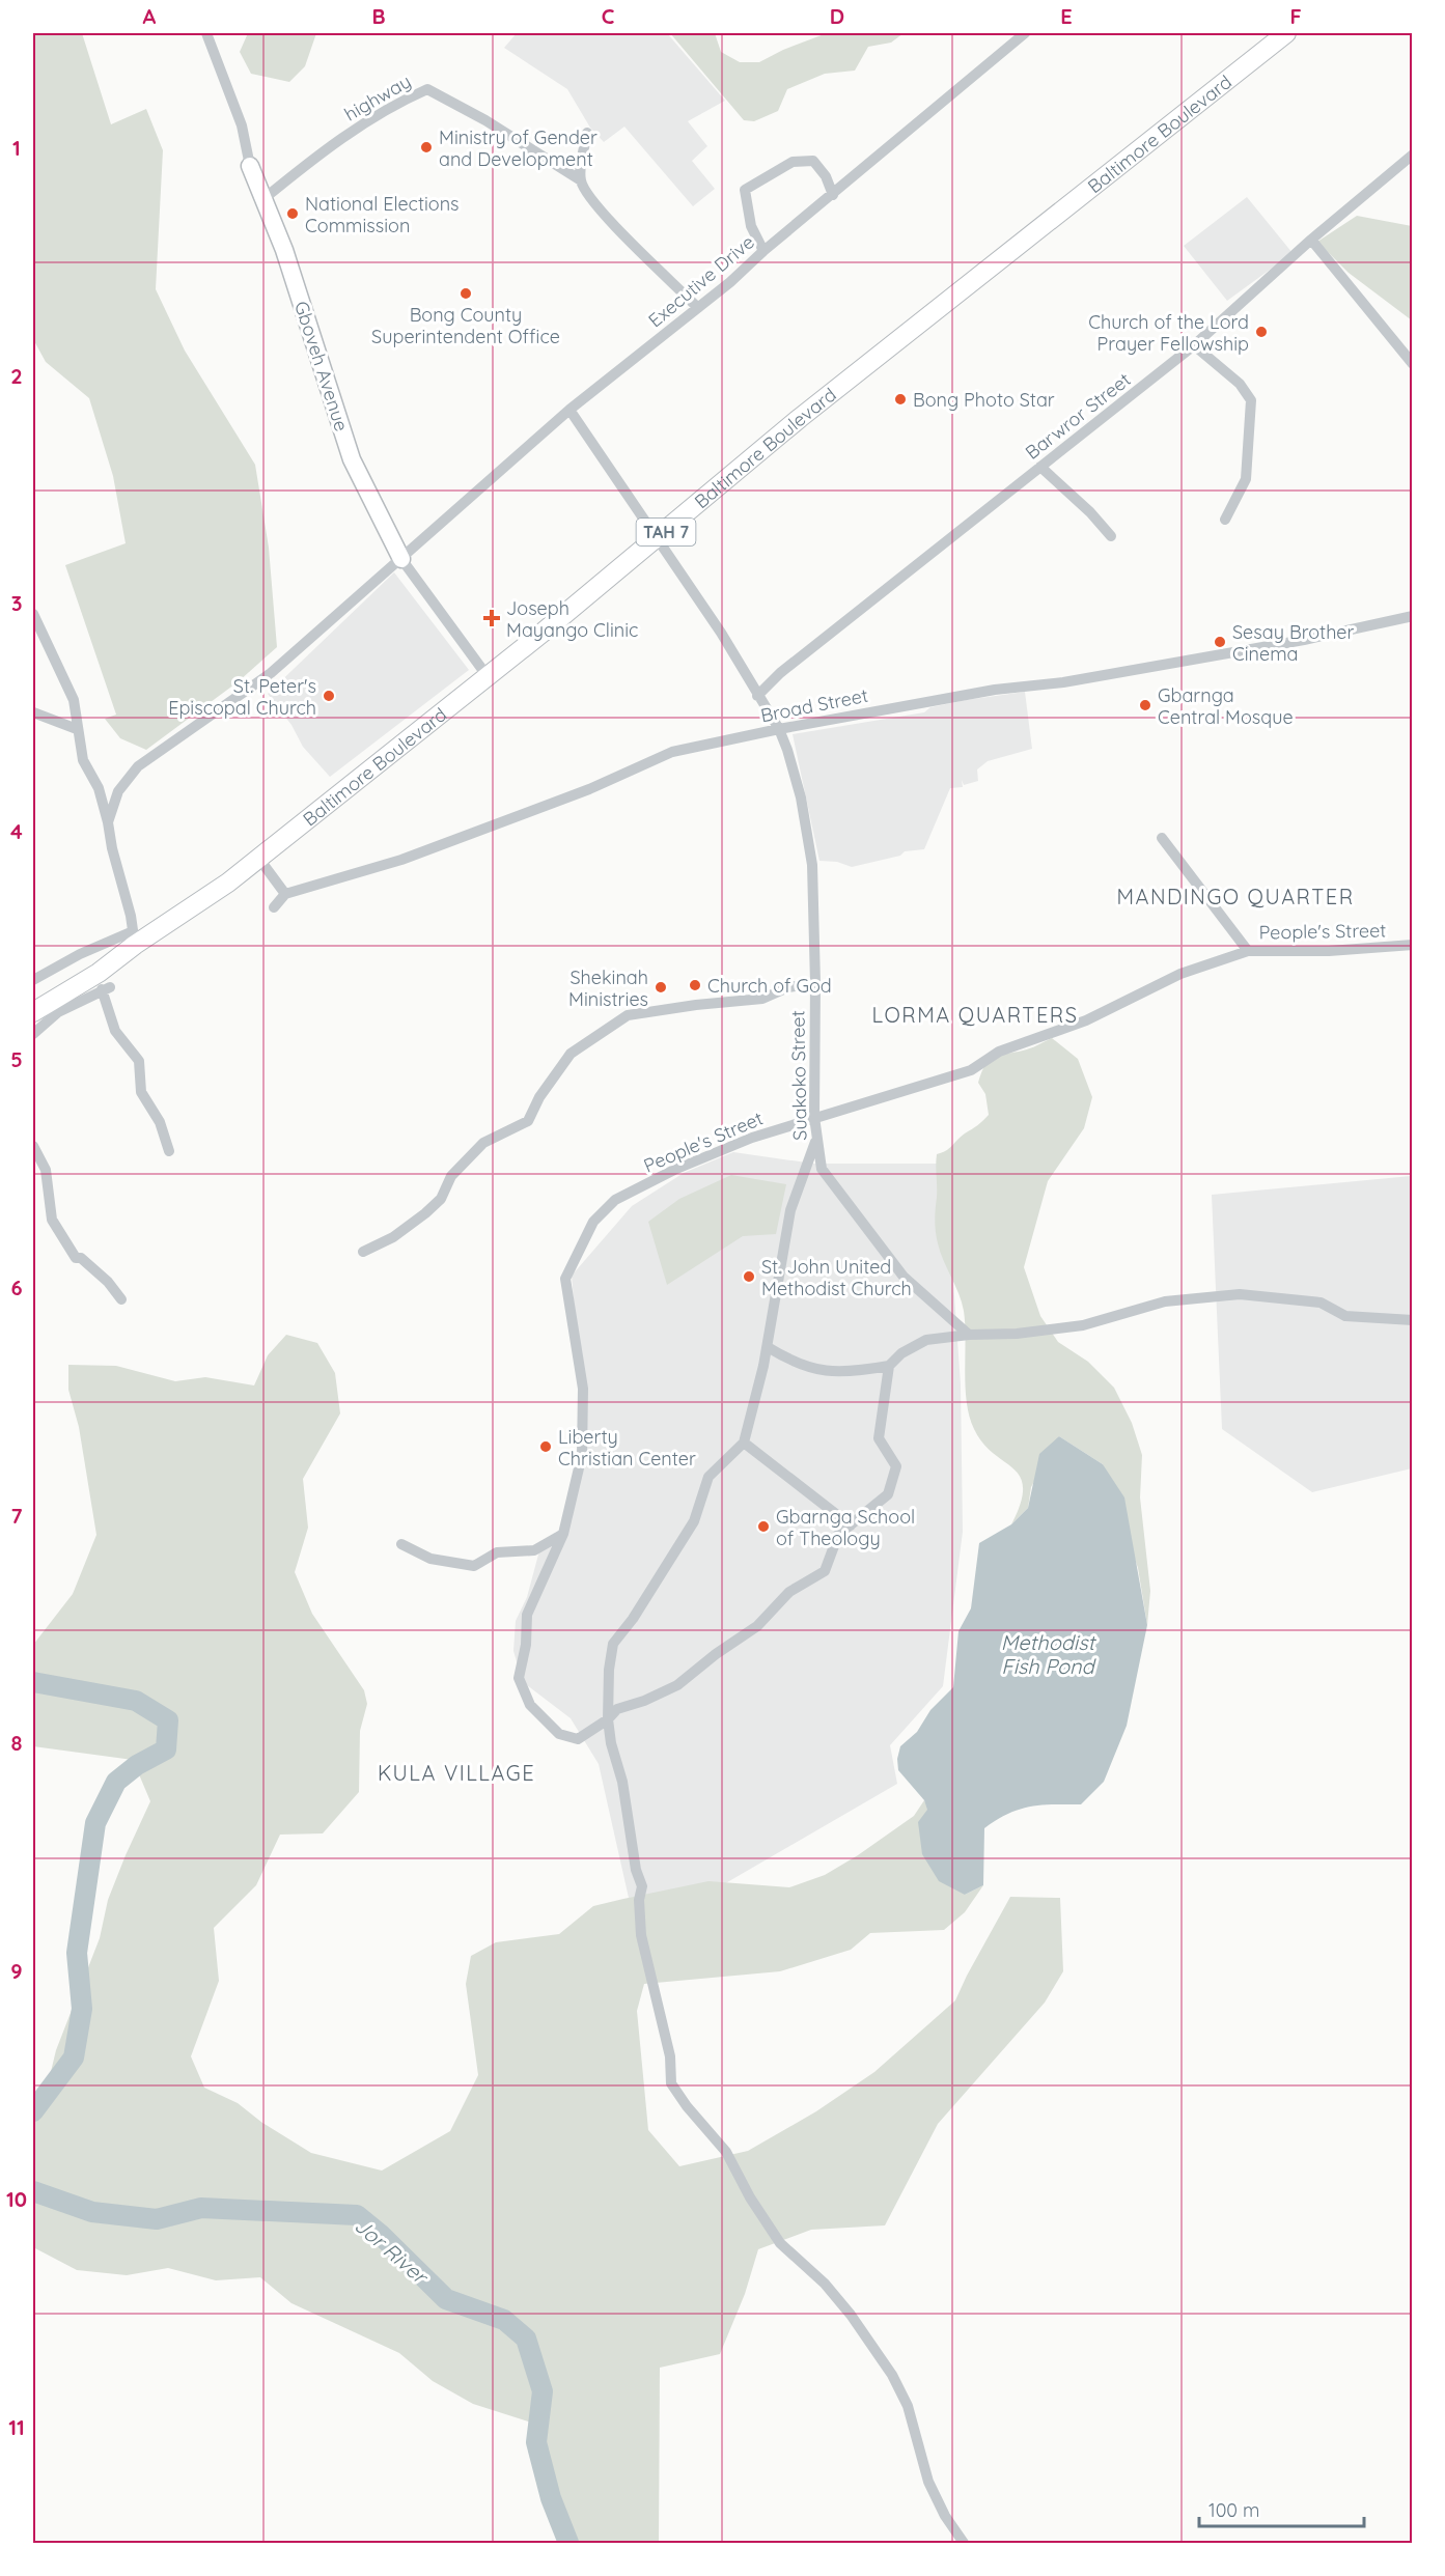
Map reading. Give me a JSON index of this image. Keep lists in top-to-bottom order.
{
  "streets": {
    "highway": ["Baltimore Boulevard", "TAH 7"],
    "main road": ["Gboveh Avenue"],
    "street": [
      "highway",
      "Executive Drive",
      "Barwror Street",
      "Broad Street",
      "People's Street",
      "Suakoko Street"
    ]
  },
  "crossings": [
    ["highway", "Executive Drive"],
    ["highway", "Gboveh Avenue"],
    ["Baltimore Boulevard", "Gboveh Avenue"],
    ["Baltimore Boulevard", "Suakoko Street"],
    ["Executive Drive", "Gboveh Avenue"],
    ["Executive Drive", "Suakoko Street"],
    ["Barwror Street", "Suakoko Street"],
    ["Broad Street", "Suakoko Street"],
    ["People's Street", "Suakoko Street"]
  ],
  "districts": ["MANDINGO QUARTER", "LORMA QUARTERS", "KULA VILLAGE"],
  "water": ["Methodist Fish Pond", "Jor River"],
  "places": {
    "other": [
      "Ministry of Gender and Development",
      "National Elections Commission",
      "Bong County Superintendent Office",
      "Church of the Lord Prayer Fellowship",
      "Bong Photo Star",
      "Sesay Brother Cinema",
      "St. Peter's Episcopal Church",
      "Gbarnga Central Mosque",
      "Church of God",
      "Shekinah Ministries",
      "St. John United Methodist Church",
      "Liberty Christian Center",
      "Gbarnga School of Theology"
    ],
    "health": ["Joseph Mayango Clinic"]
  },
  "scale_bar": "100 m",
  "grid": {
    "columns": [
      "A",
      "B",
      "C",
      "D",
      "E",
      "F"
    ],
    "rows": [
      "1",
      "2",
      "3",
      "4",
      "5",
      "6",
      "7",
      "8",
      "9",
      "10",
      "11"
    ]
  }
}
